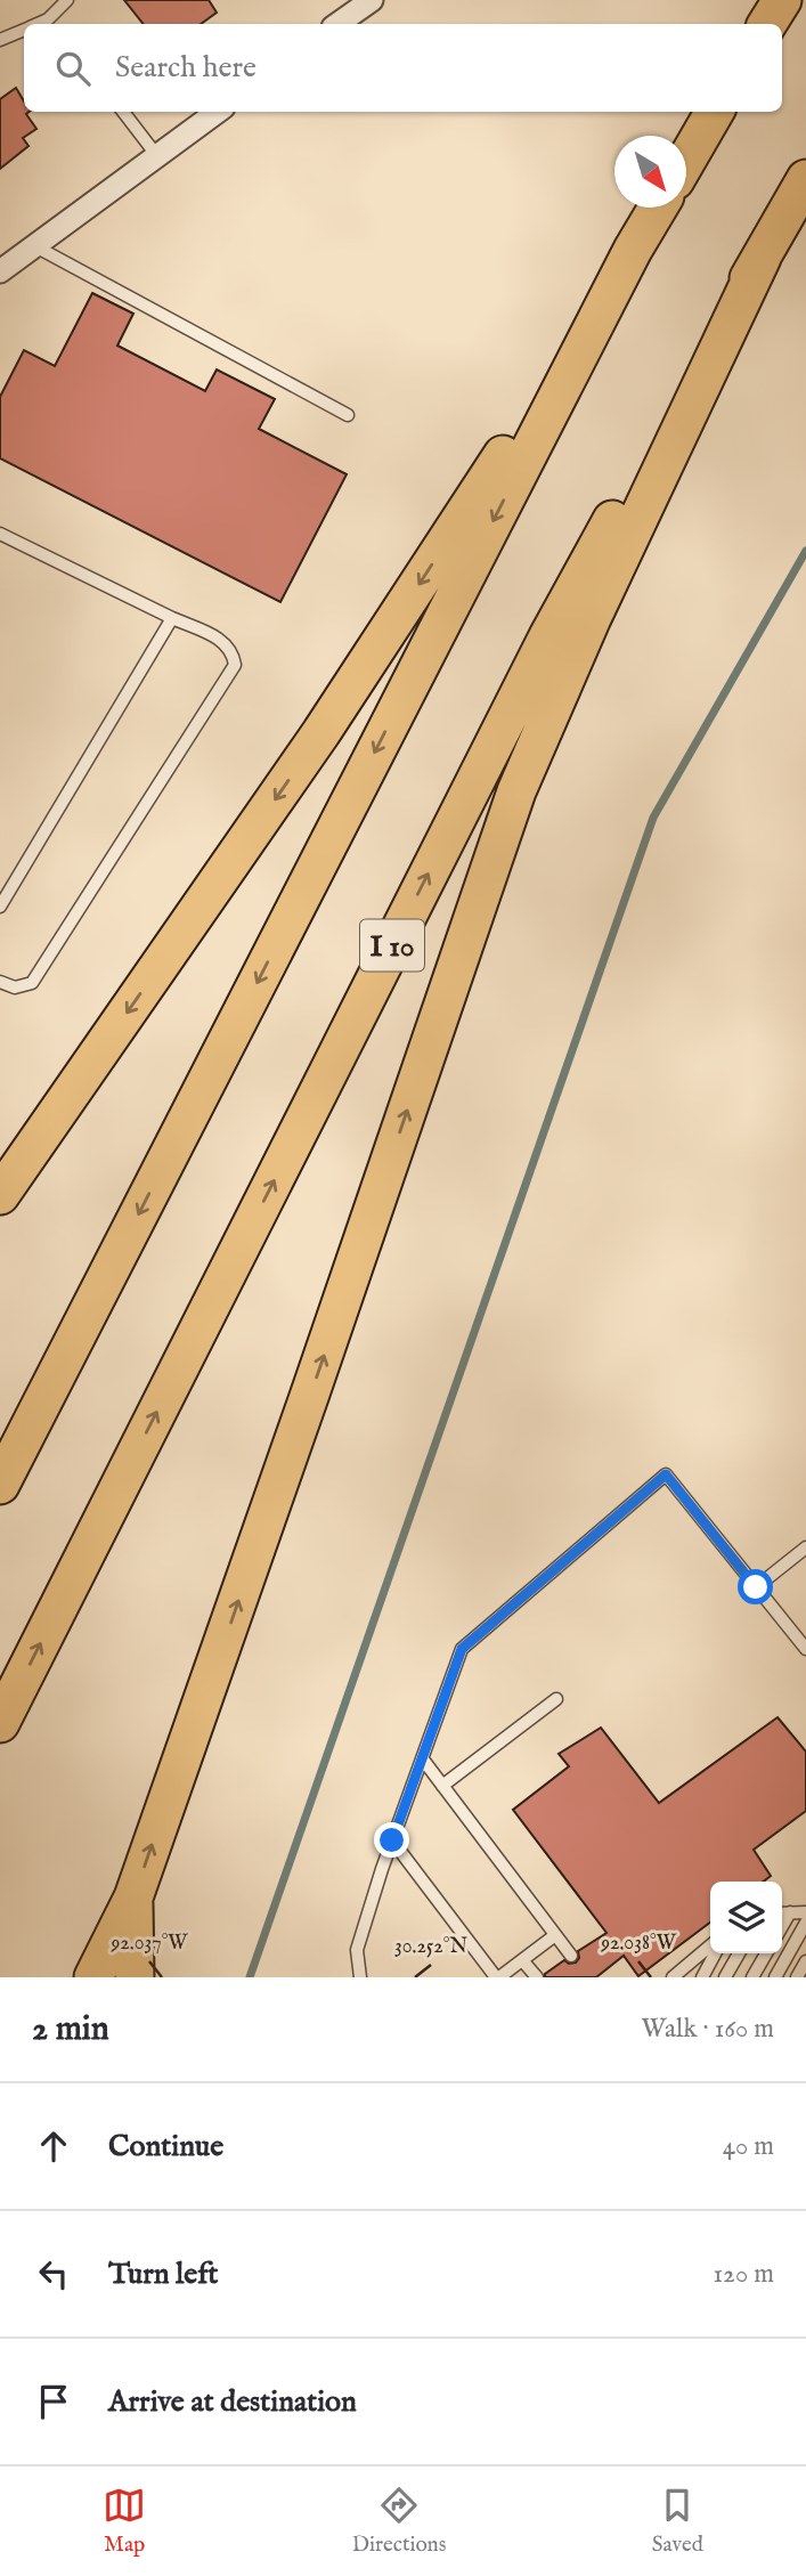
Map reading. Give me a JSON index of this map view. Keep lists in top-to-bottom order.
{
  "streets": {
    "highway": ["I 10"]
  },
  "north": "bottom right",
  "page": {
    "search": "Search here",
    "heading": ["2 min", "Walk · 160 m"],
    "list": [
      ["Continue", "40 m"],
      ["Turn left", "120 m"],
      "Arrive at destination"
    ],
    "nav": ["Map", "Directions", "Saved"]
  },
  "coordinates": ["92.037°W", "92.038°W", "30.252°N"]
}
